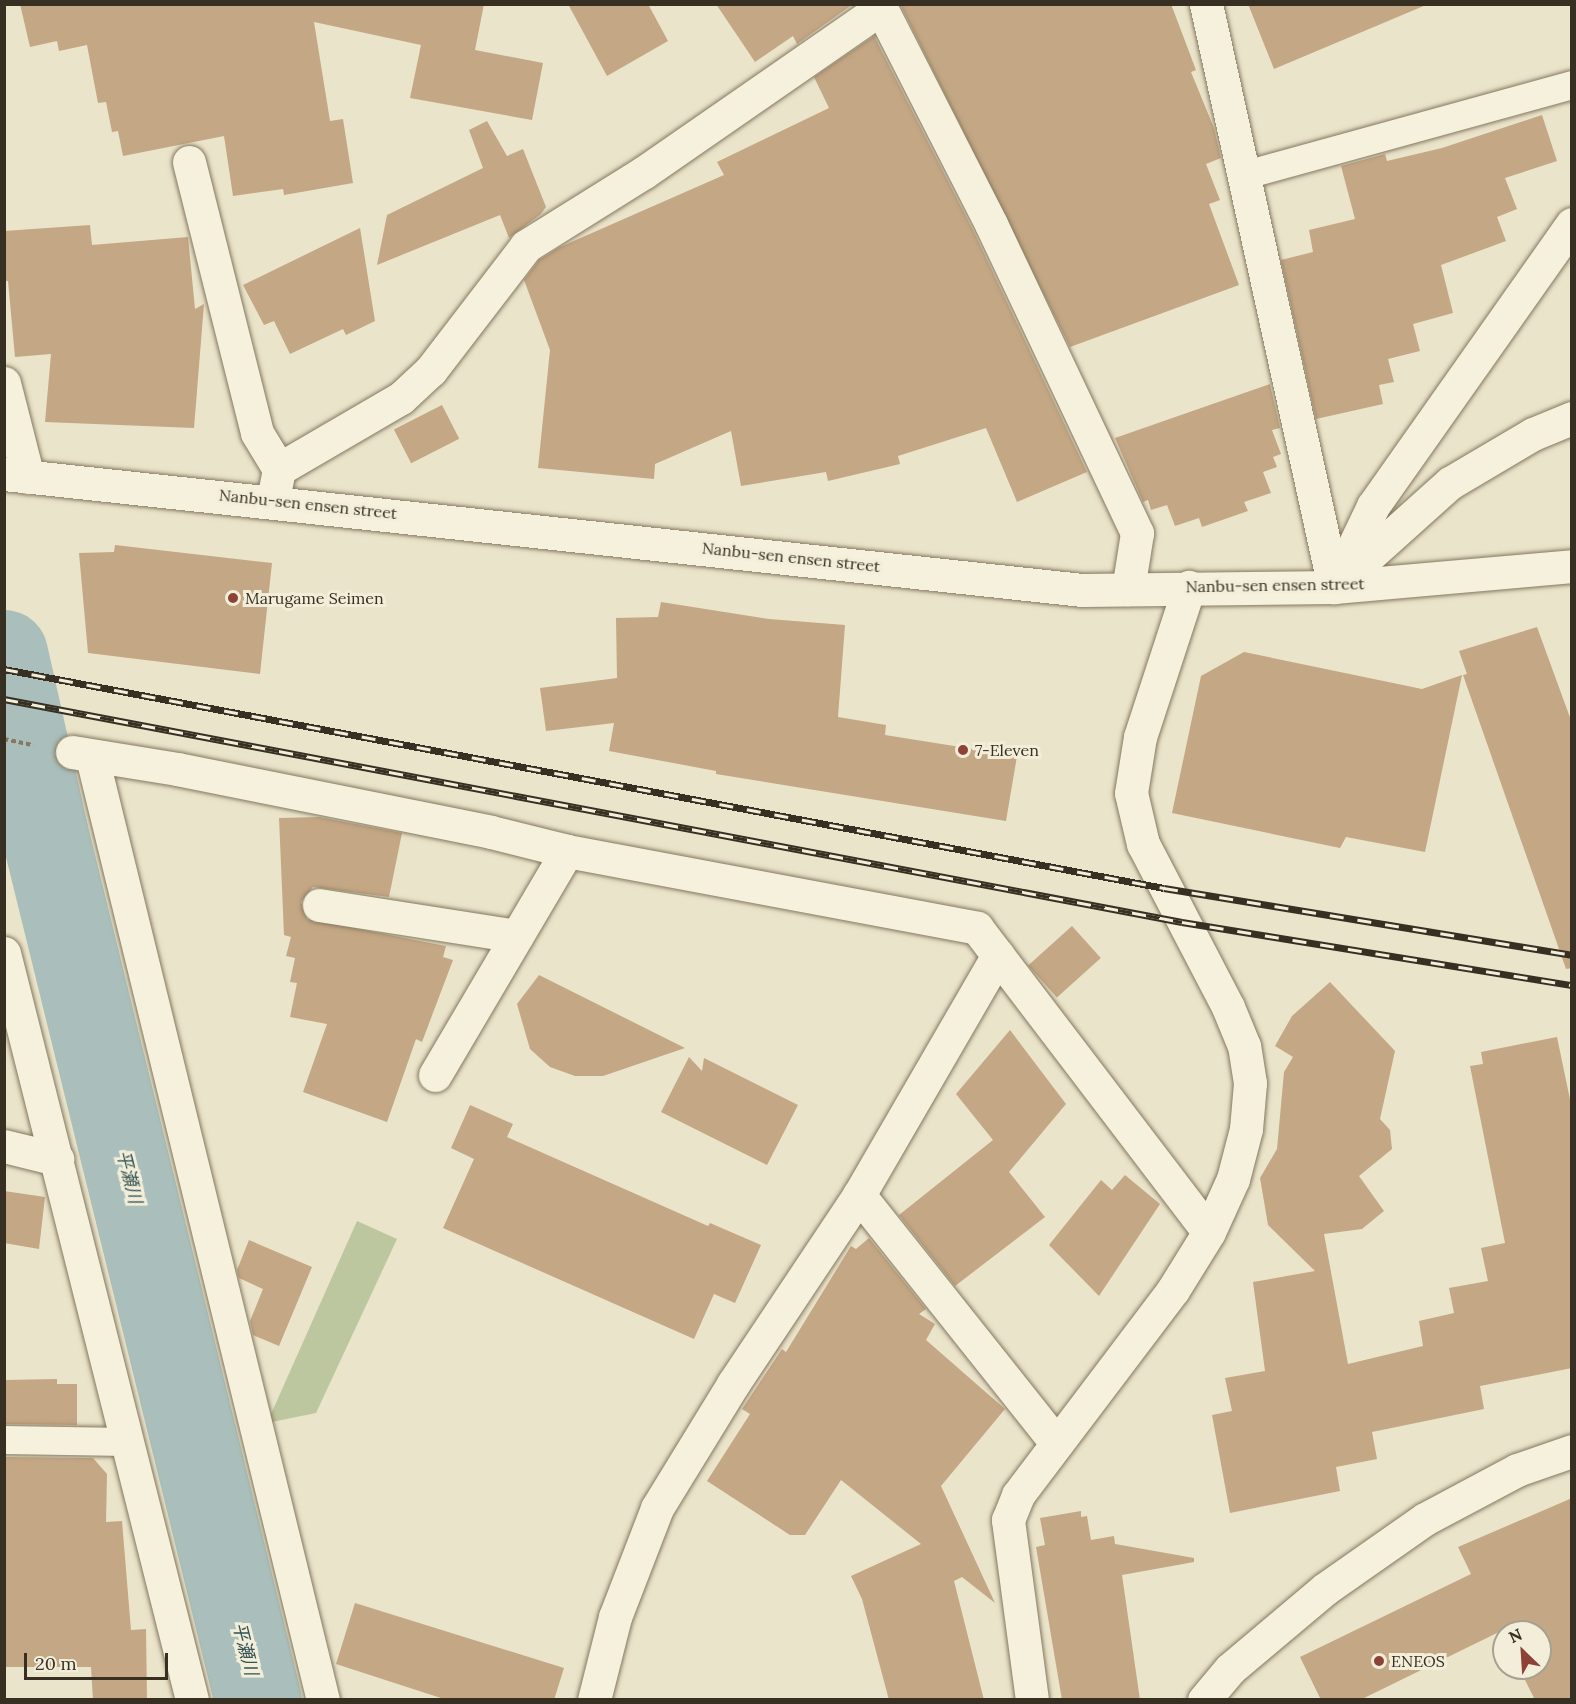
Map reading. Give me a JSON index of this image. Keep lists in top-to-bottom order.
{
  "streets": {
    "street": ["Nanbu-sen ensen street"]
  },
  "water": ["平瀬川"],
  "places": ["Marugame Seimen", "7-Eleven", "ENEOS"],
  "scale_bar": "20 m",
  "north": "top left"
}
